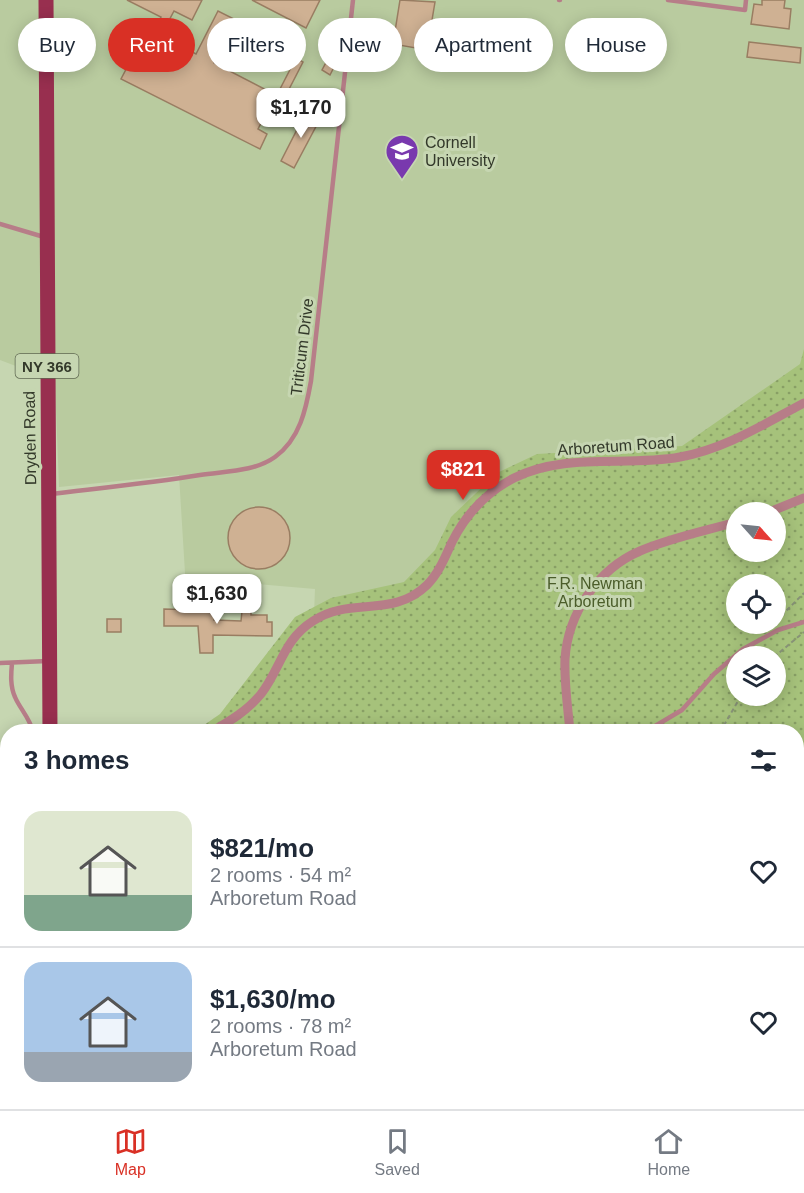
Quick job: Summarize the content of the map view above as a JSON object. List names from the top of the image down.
{
  "streets": {
    "main road": ["NY 366", "Dryden Road"],
    "street": ["Arboretum Road"],
    "lane": ["Triticum Drive"]
  },
  "crossings": [
    ["Triticum Drive", "Dryden Road"]
  ],
  "parks": ["F.R. Newman Arboretum"],
  "places": {
    "school or university": ["Cornell University"]
  },
  "north": "bottom right",
  "page": {
    "chip": [
      "Buy",
      "Rent",
      "Filters",
      "New",
      "Apartment",
      "House"
    ],
    "price": ["$1,170", "$821", "$1,630"],
    "heading": "3 homes",
    "list": [
      {
        "name": "$821/mo",
        "note": "2 rooms · 54 m² · Arboretum Road"
      },
      {
        "name": "$1,630/mo",
        "note": "2 rooms · 78 m² · Arboretum Road"
      }
    ],
    "tabs": ["Map", "Saved", "Home"]
  }
}
